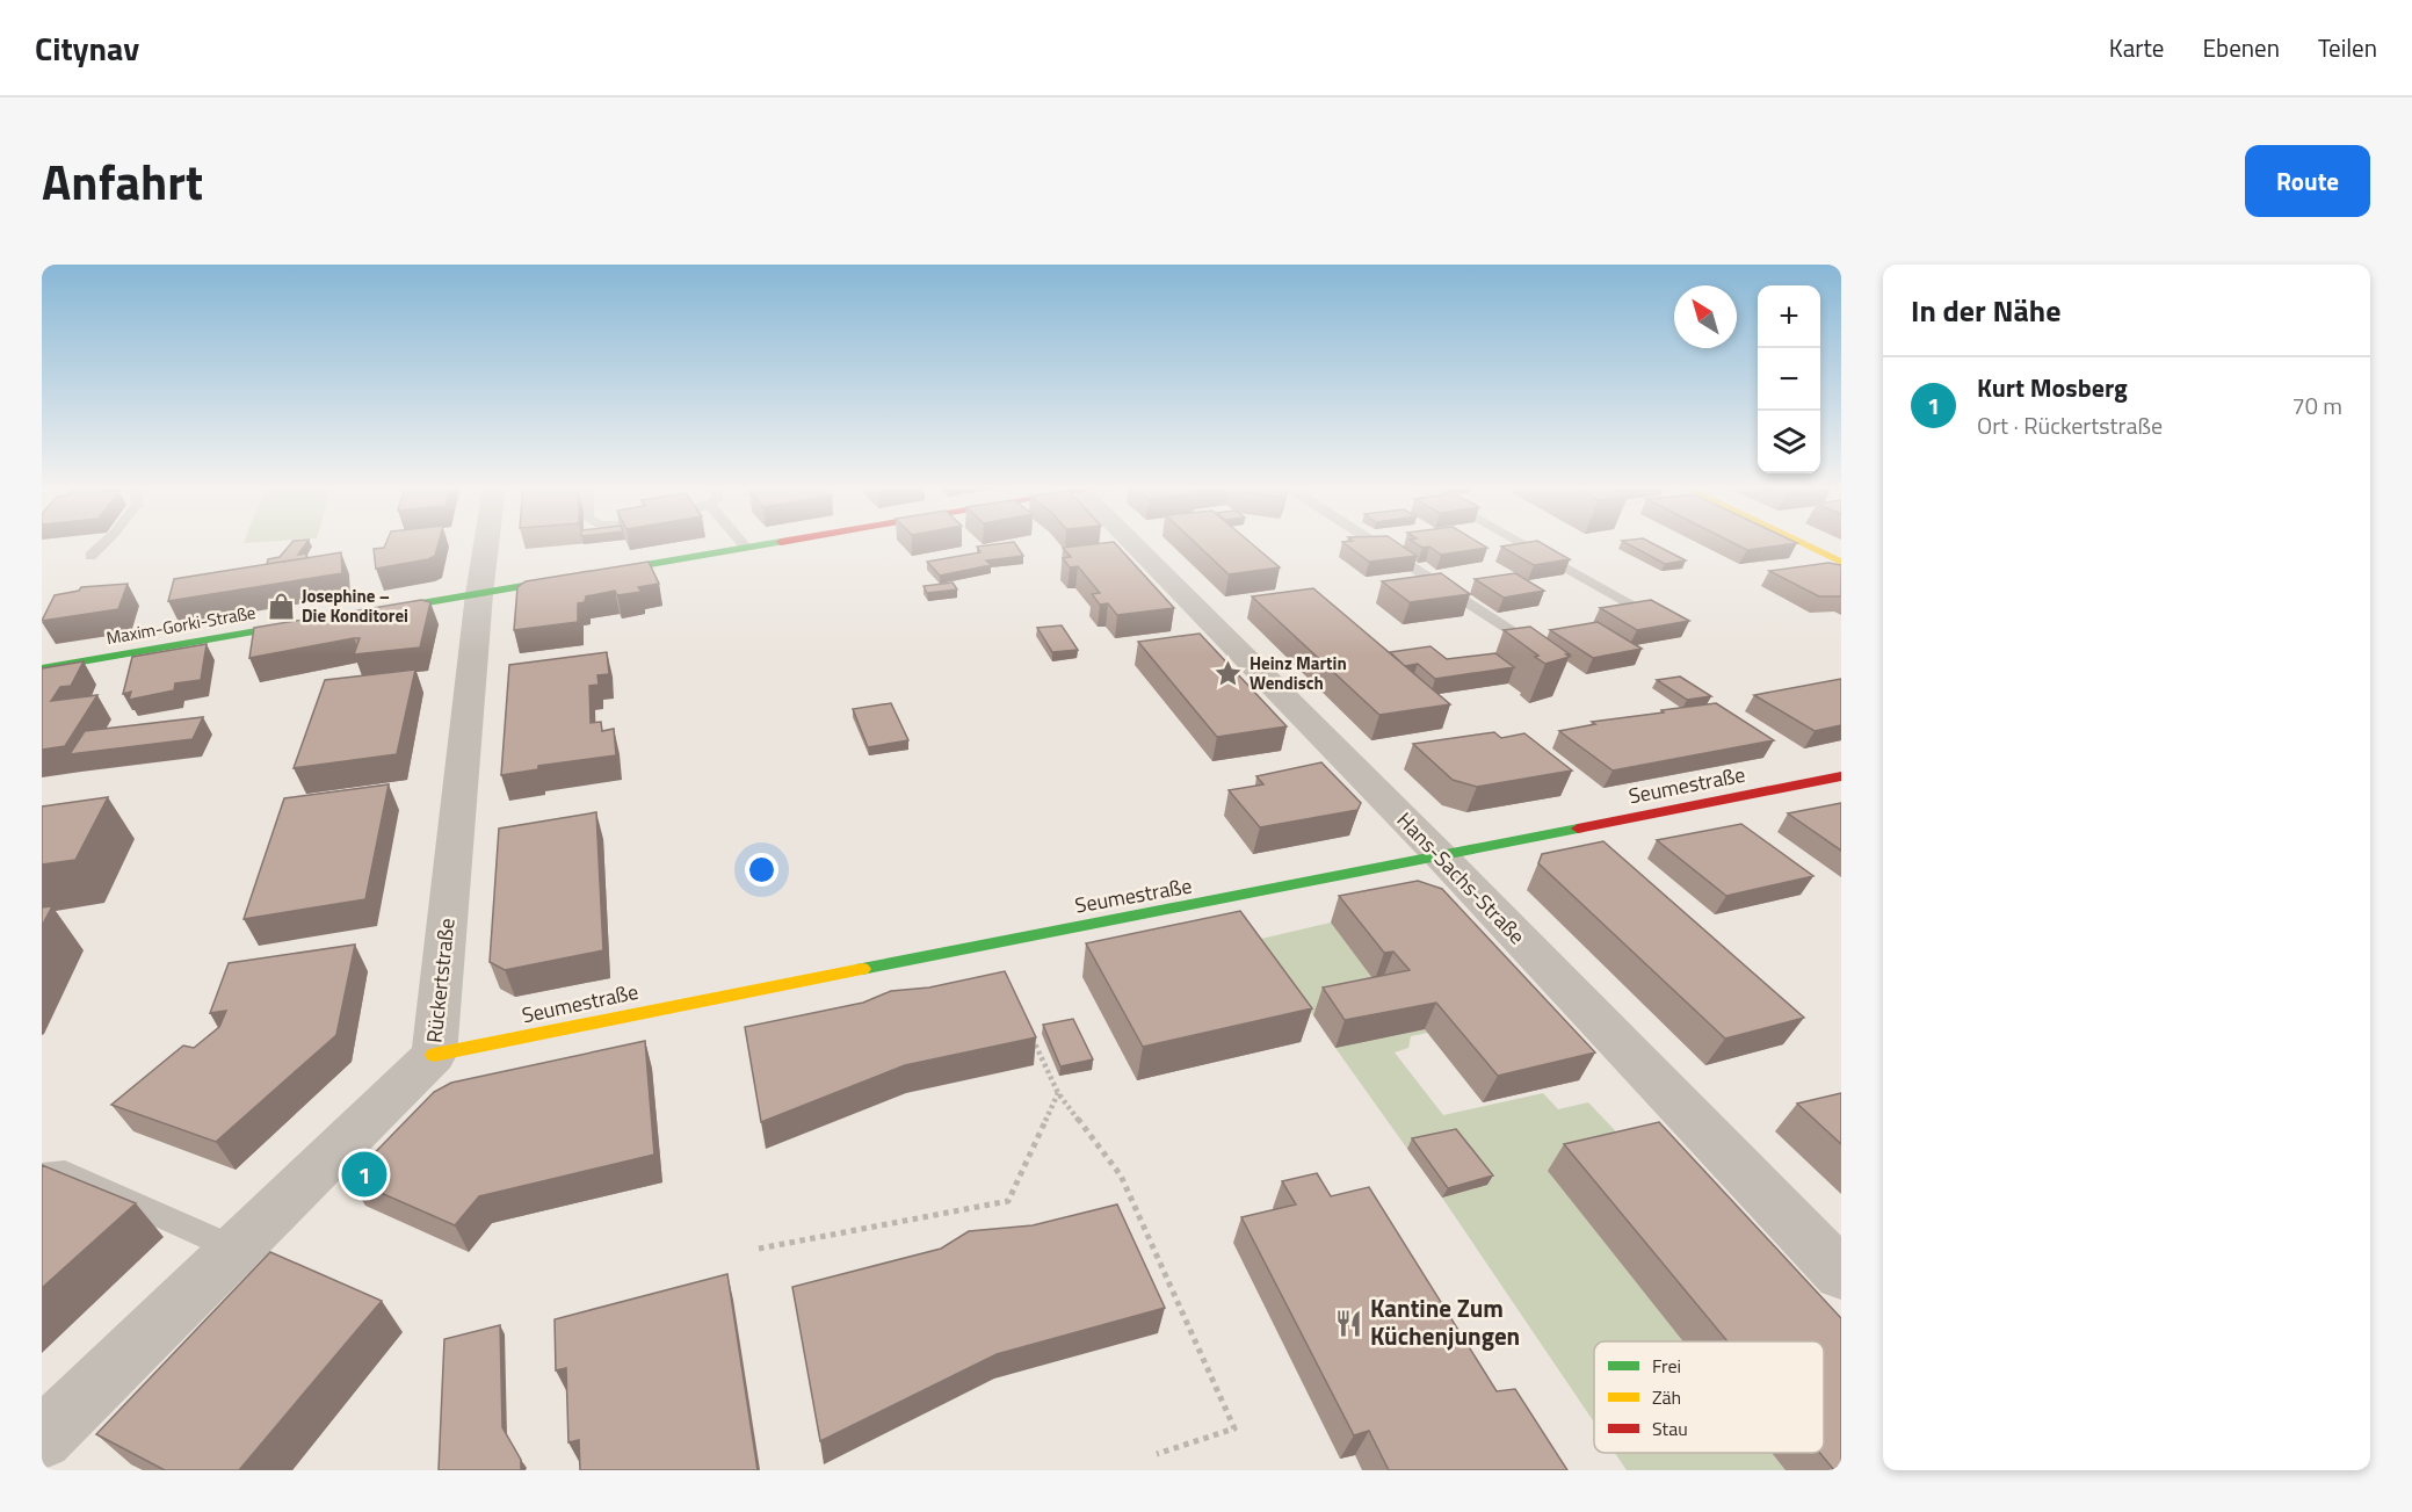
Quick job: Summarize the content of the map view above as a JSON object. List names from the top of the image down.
{
  "streets": {
    "street": [
      "Maxim-Gorki-Straße",
      "Seumestraße",
      "Hans-Sachs-Straße",
      "Rückertstraße"
    ]
  },
  "crossings": [
    ["Seumestraße", "Hans-Sachs-Straße"],
    ["Seumestraße", "Rückertstraße"]
  ],
  "places": {
    "shop": ["Josephine – Die Konditorei"],
    "place": ["Heinz Martin Wendisch"],
    "restaurant": ["Kantine Zum Küchenjungen"]
  },
  "legend": ["Frei", "Zäh", "Stau"],
  "north": "top left",
  "page": {
    "header": "Citynav",
    "nav": ["Karte", "Ebenen", "Teilen"],
    "title": "Anfahrt",
    "buttons": "Route",
    "heading": "In der Nähe",
    "map_buttons": ["+", "−"],
    "list": [
      {
        "mark": "1",
        "name": "Kurt Mosberg",
        "note": "Ort · Rückertstraße",
        "value": "70 m"
      }
    ],
    "pins": "1"
  }
}
